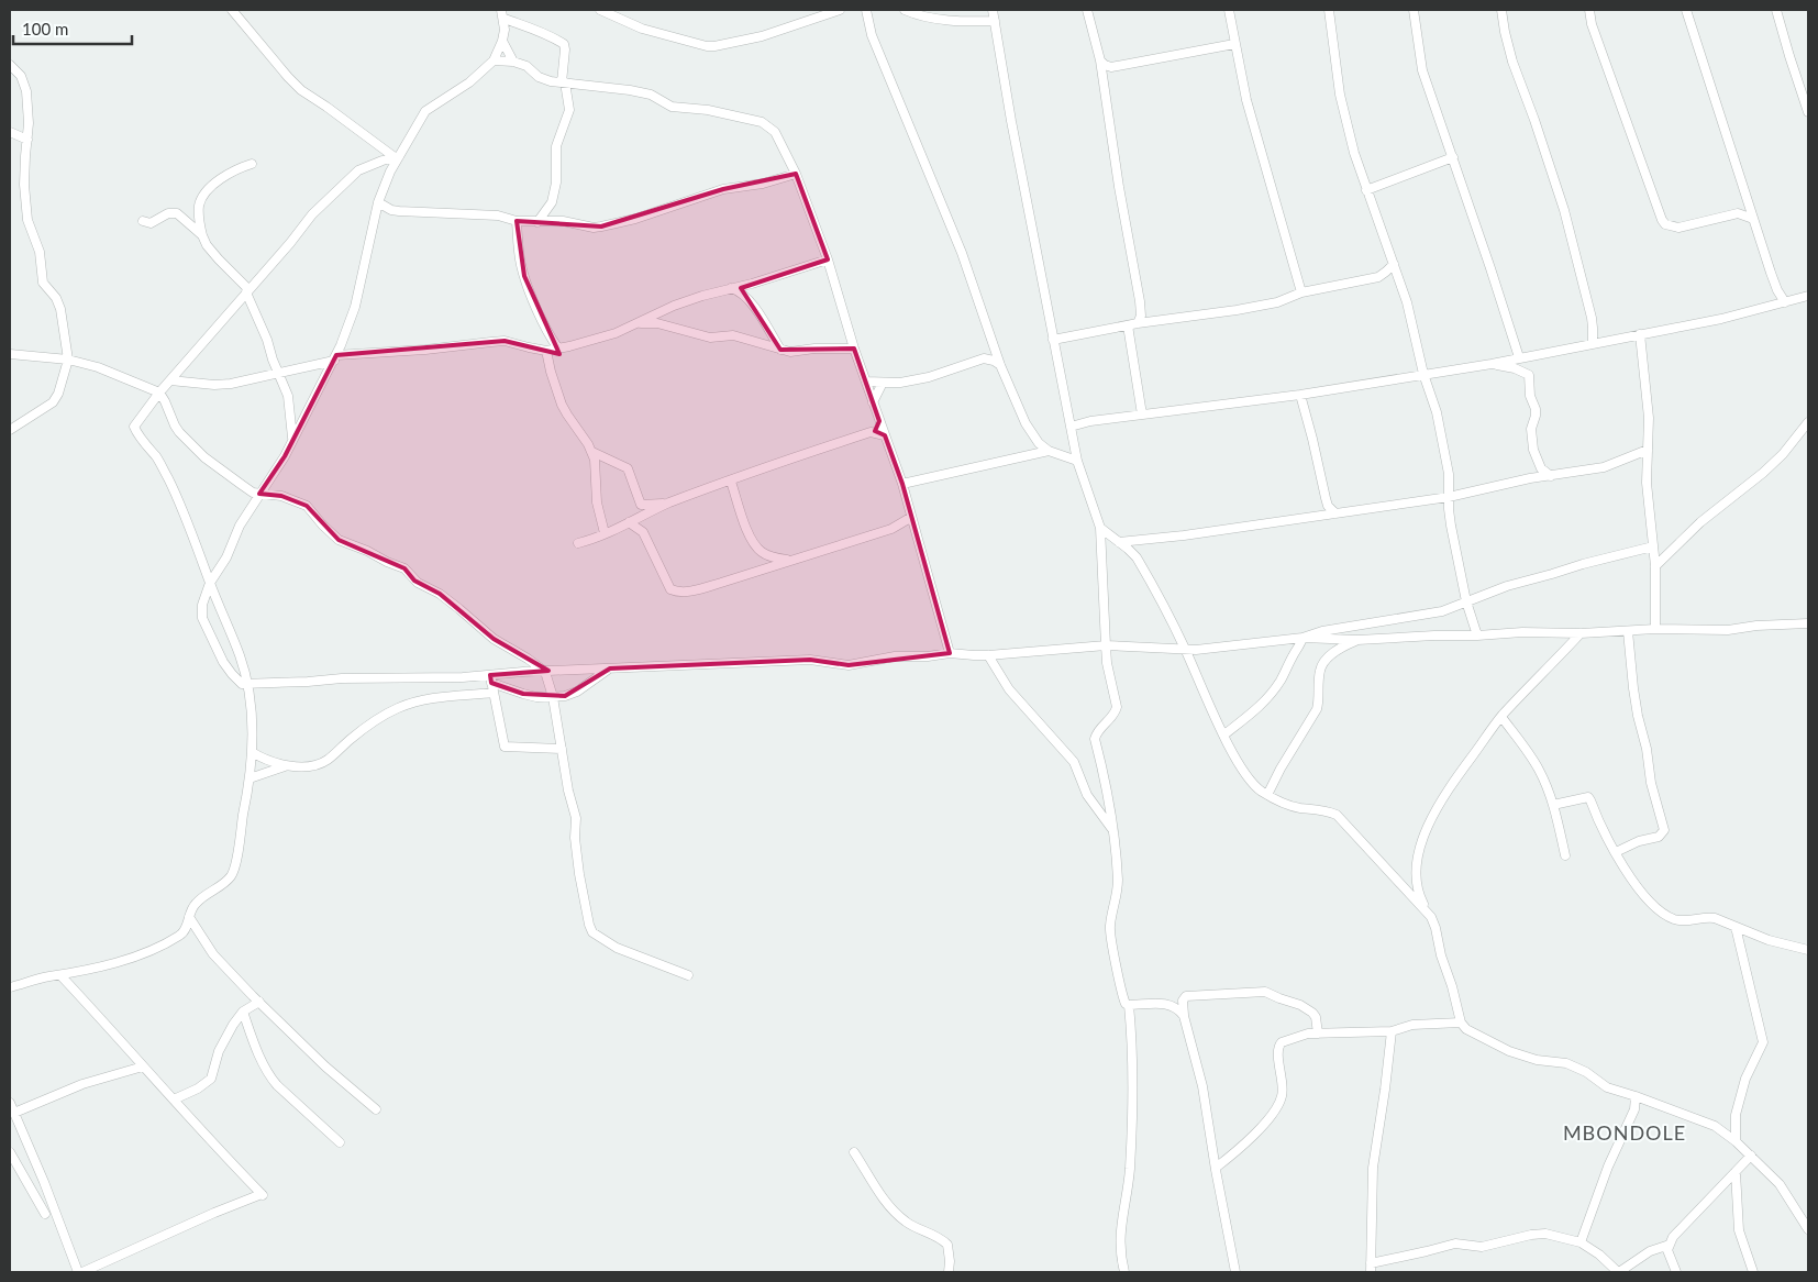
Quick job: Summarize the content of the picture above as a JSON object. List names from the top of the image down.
{
  "districts": ["MBONDOLE"],
  "scale_bar": "100 m"
}
